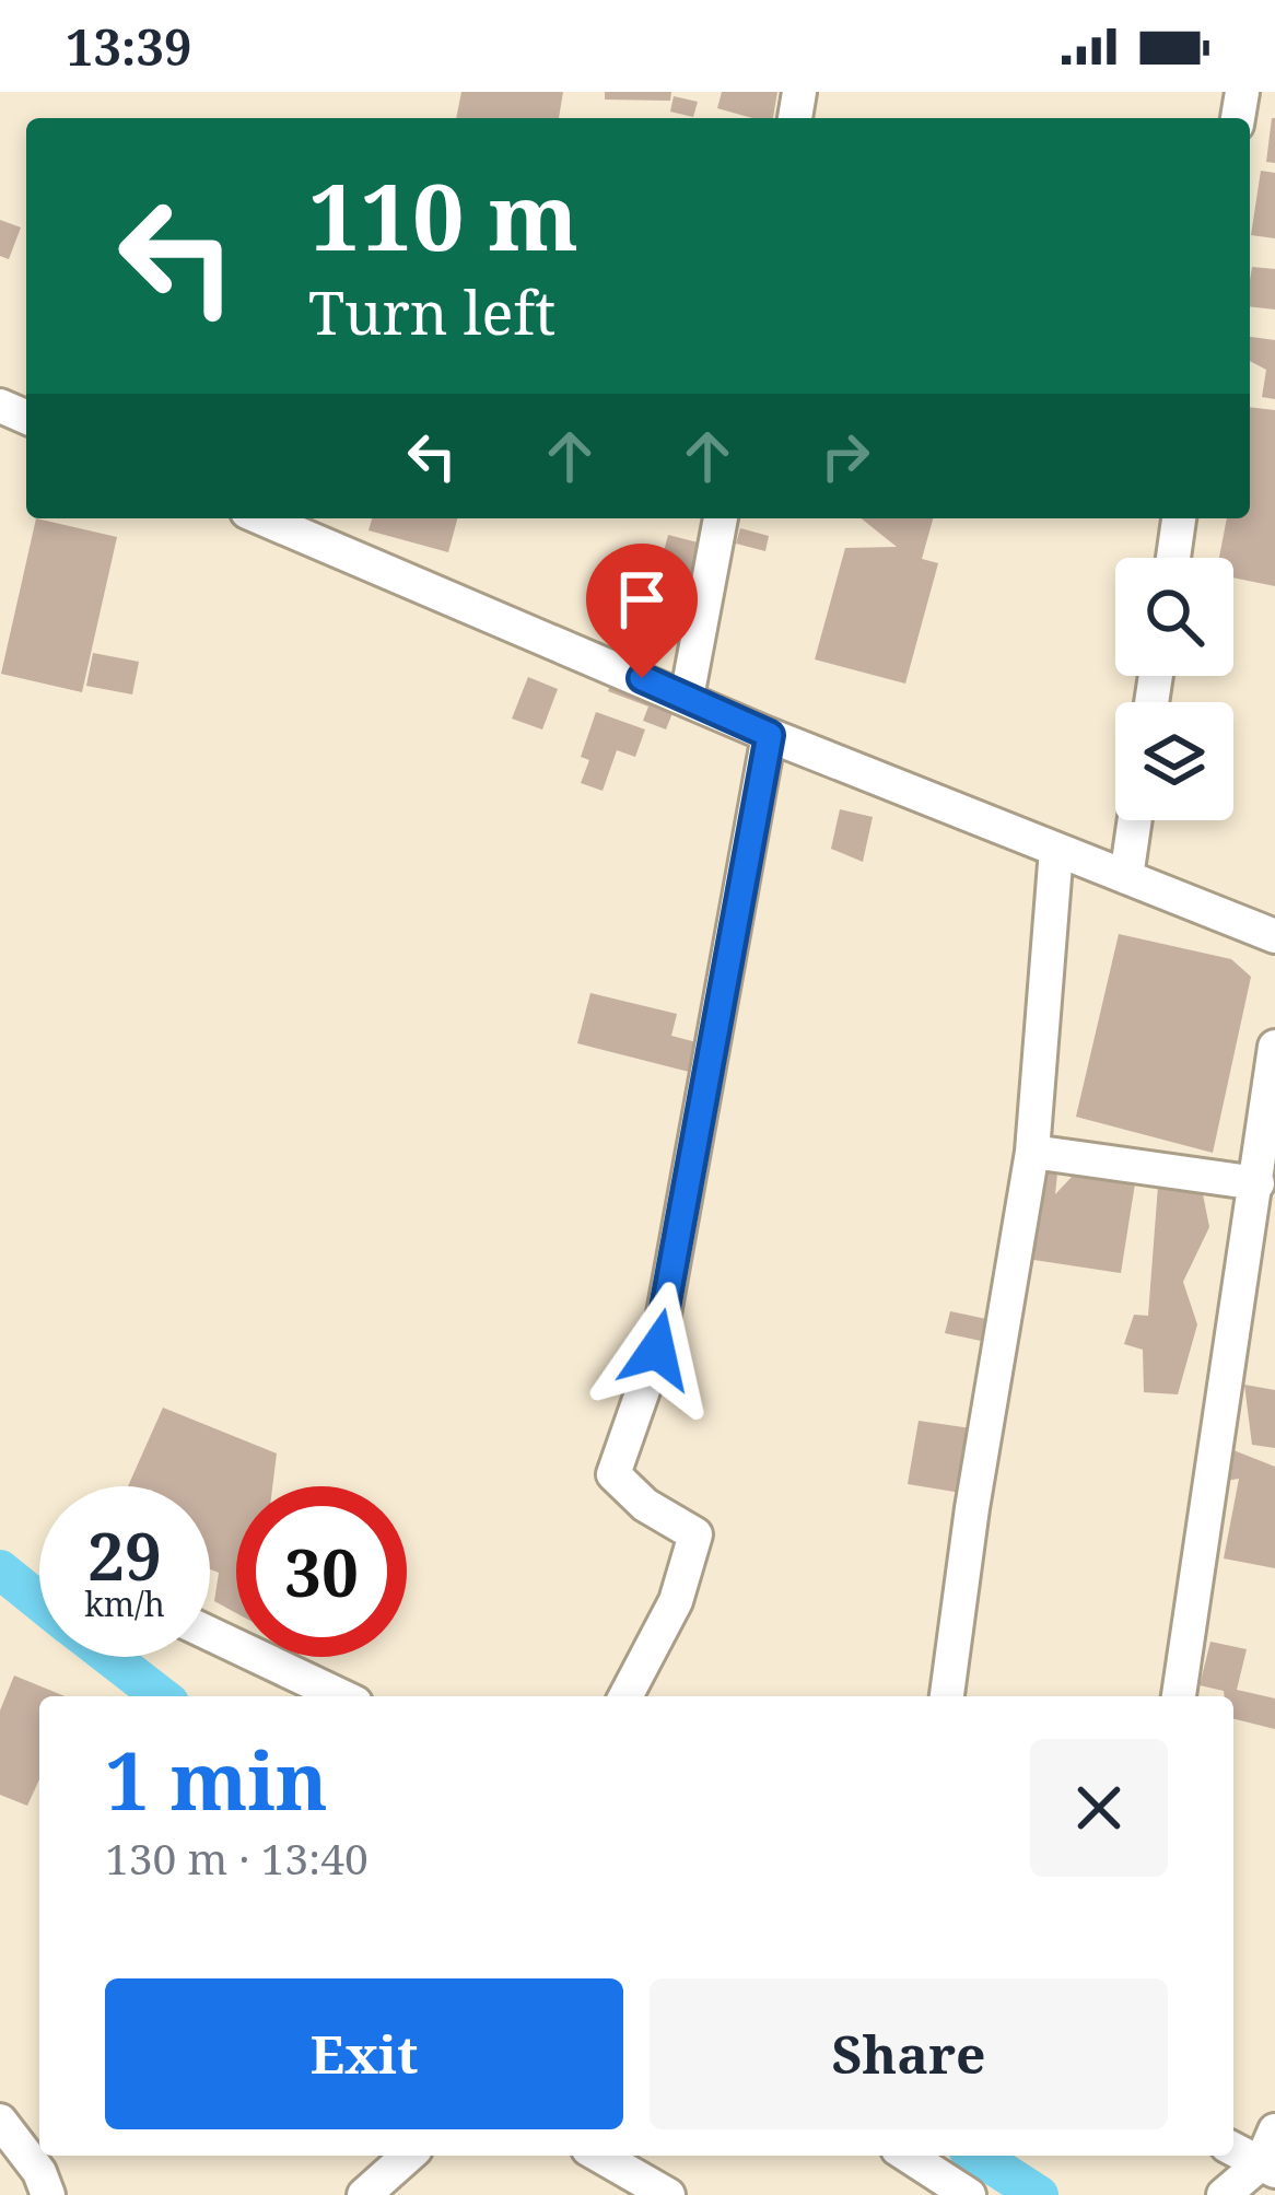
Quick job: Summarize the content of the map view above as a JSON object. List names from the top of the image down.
{
  "page": {
    "status": "13:39",
    "turn": ["110 m", "Turn left"],
    "speed": "29 km/h",
    "limit": "30",
    "heading": ["1 min", "130 m · 13:40"],
    "buttons": ["Exit", "Share"]
  }
}
